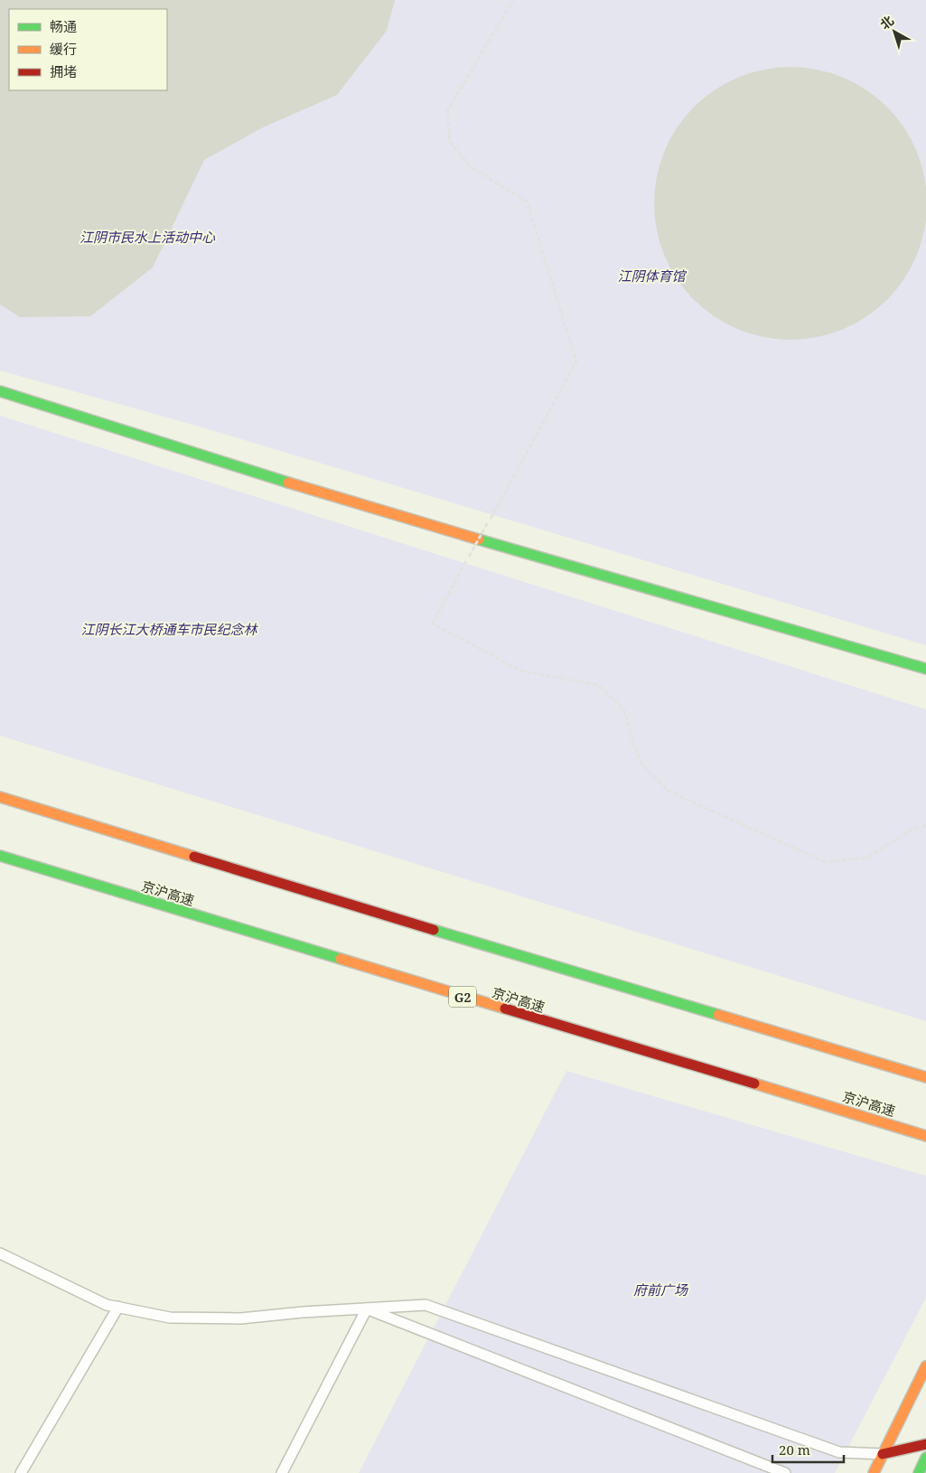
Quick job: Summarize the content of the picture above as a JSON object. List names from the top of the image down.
{
  "streets": {
    "main road": ["京沪高速", "G2"]
  },
  "parks": [
    "江阴市民水上活动中心",
    "江阴体育馆",
    "江阴长江大桥通车市民纪念林",
    "府前广场"
  ],
  "legend": ["畅通", "缓行", "拥堵"],
  "scale_bar": "20 m",
  "north": "top left"
}
